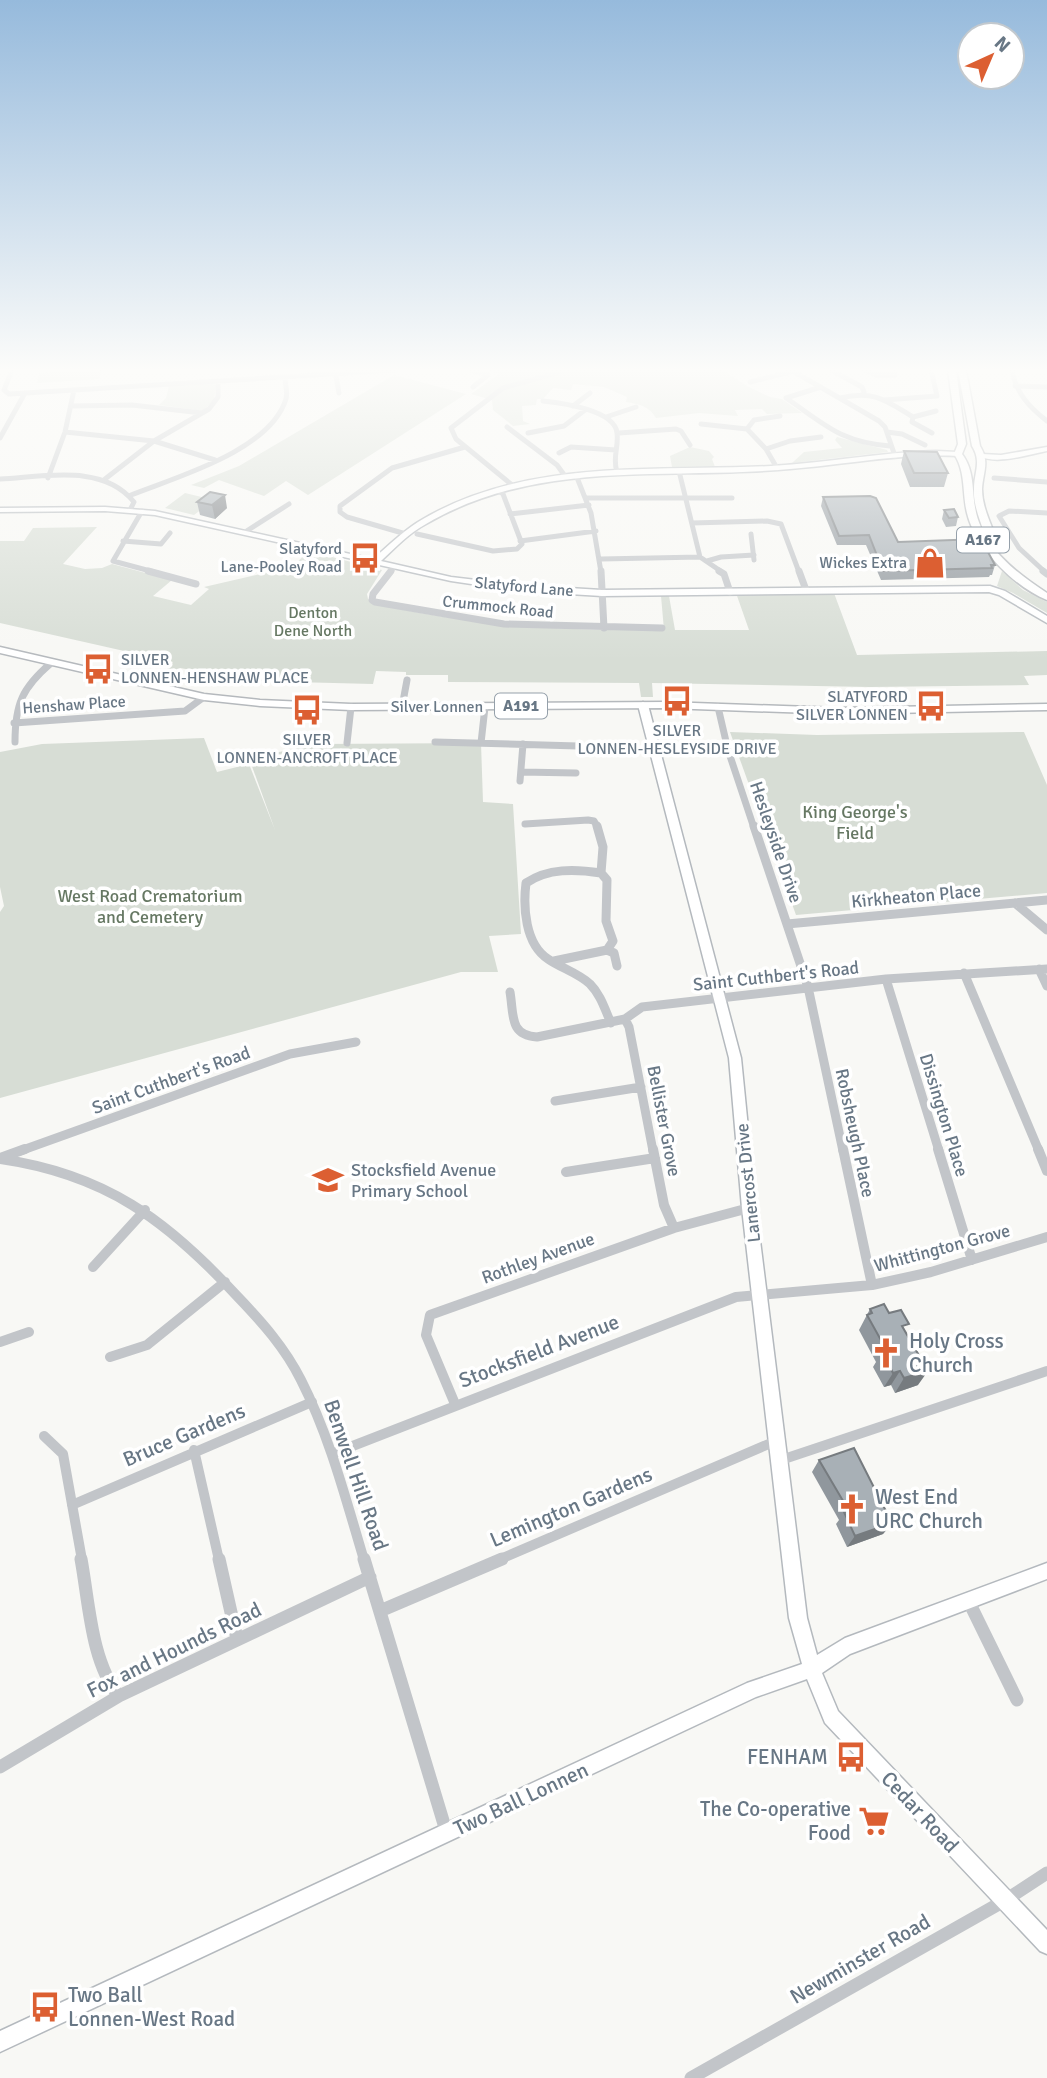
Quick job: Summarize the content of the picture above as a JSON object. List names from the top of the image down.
{
  "streets": {
    "main road": ["A167", "A191", "Silver Lonnen"],
    "street": [
      "Slatyford Lane",
      "Crummock Road",
      "Henshaw Place",
      "Hesleyside Drive",
      "Kirkheaton Place",
      "Saint Cuthbert's Road",
      "Dissington Place",
      "Bellister Grove",
      "Robsheugh Place",
      "Lanercost Drive",
      "Whittington Grove",
      "Rothley Avenue",
      "Stocksfield Avenue",
      "Bruce Gardens",
      "Benwell Hill Road",
      "Lemington Gardens",
      "Fox and Hounds Road",
      "Two Ball Lonnen",
      "Cedar Road",
      "Newminster Road"
    ]
  },
  "crossings": [
    ["Slatyford Lane", "Crummock Road"],
    ["Henshaw Place", "Silver Lonnen"],
    ["Silver Lonnen", "Hesleyside Drive"],
    ["Silver Lonnen", "Lanercost Drive"],
    ["Hesleyside Drive", "Kirkheaton Place"],
    ["Hesleyside Drive", "Saint Cuthbert's Road"],
    ["Hesleyside Drive", "Robsheugh Place"],
    ["Saint Cuthbert's Road", "Dissington Place"],
    ["Saint Cuthbert's Road", "Bellister Grove"],
    ["Saint Cuthbert's Road", "Robsheugh Place"],
    ["Saint Cuthbert's Road", "Lanercost Drive"],
    ["Saint Cuthbert's Road", "Benwell Hill Road"],
    ["Dissington Place", "Whittington Grove"],
    ["Bellister Grove", "Rothley Avenue"],
    ["Robsheugh Place", "Whittington Grove"],
    ["Lanercost Drive", "Whittington Grove"],
    ["Lanercost Drive", "Rothley Avenue"],
    ["Lanercost Drive", "Stocksfield Avenue"],
    ["Lanercost Drive", "Lemington Gardens"],
    ["Lanercost Drive", "Two Ball Lonnen"],
    ["Lanercost Drive", "Cedar Road"],
    ["Whittington Grove", "Stocksfield Avenue"],
    ["Rothley Avenue", "Stocksfield Avenue"],
    ["Stocksfield Avenue", "Benwell Hill Road"],
    ["Bruce Gardens", "Benwell Hill Road"],
    ["Benwell Hill Road", "Lemington Gardens"],
    ["Benwell Hill Road", "Fox and Hounds Road"],
    ["Benwell Hill Road", "Two Ball Lonnen"],
    ["Two Ball Lonnen", "Cedar Road"],
    ["Cedar Road", "Newminster Road"]
  ],
  "parks": ["Denton Dene North", "King George's Field", "West Road Crematorium and Cemetery"],
  "places": {
    "bus stop": [
      "Slatyford Lane-Pooley Road",
      "SILVER LONNEN-HENSHAW PLACE",
      "SILVER LONNEN-HESLEYSIDE DRIVE",
      "SLATYFORD SILVER LONNEN",
      "SILVER LONNEN-ANCROFT PLACE",
      "FENHAM",
      "Two Ball Lonnen-West Road"
    ],
    "shop": ["Wickes Extra"],
    "school or university": ["Stocksfield Avenue Primary School"],
    "church": ["Holy Cross Church", "West End URC Church"],
    "supermarket": ["The Co-operative Food"]
  },
  "north": "top right"
}
